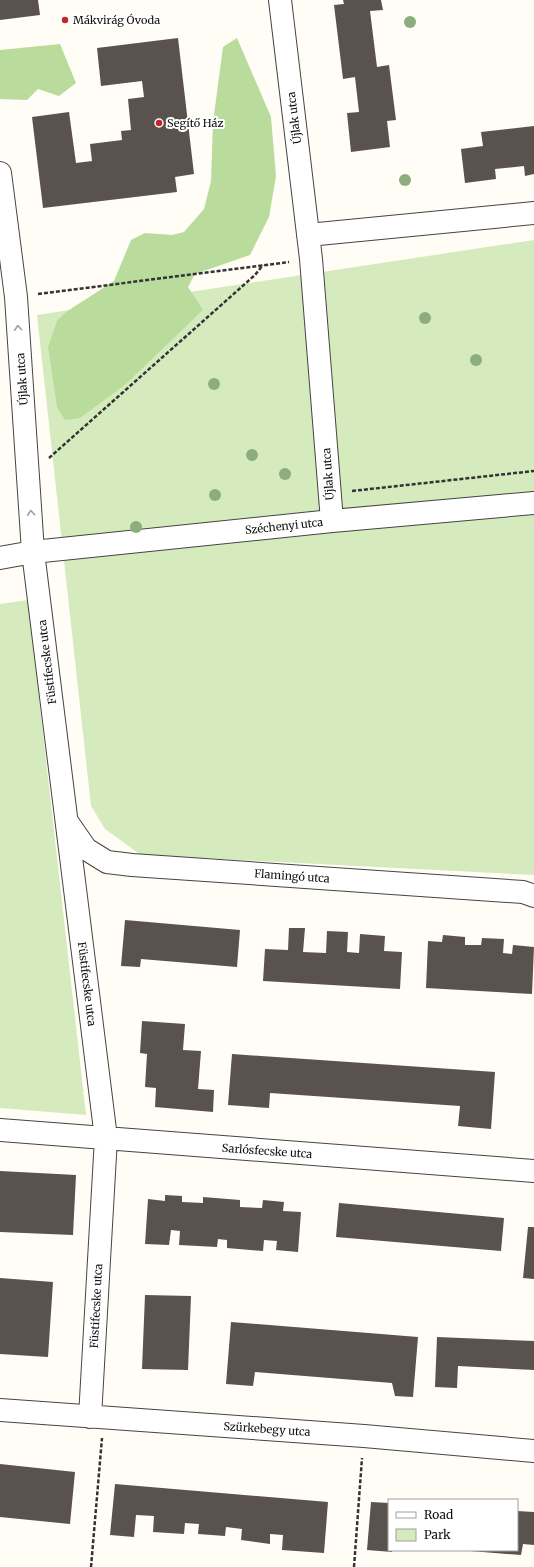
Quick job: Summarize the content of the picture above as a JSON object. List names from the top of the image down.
{
  "streets": {
    "street": [
      "Újlak utca",
      "Széchenyi utca",
      "Füstifecske utca",
      "Flamingó utca",
      "Sarlósfecske utca",
      "Szürkebegy utca"
    ]
  },
  "crossings": [
    ["Újlak utca", "Széchenyi utca"],
    ["Újlak utca", "Füstifecske utca"],
    ["Széchenyi utca", "Füstifecske utca"],
    ["Füstifecske utca", "Flamingó utca"],
    ["Füstifecske utca", "Sarlósfecske utca"],
    ["Füstifecske utca", "Szürkebegy utca"]
  ],
  "places": ["Mákvirág Óvoda", "Segítő Ház"],
  "legend": ["Road", "Park"]
}
